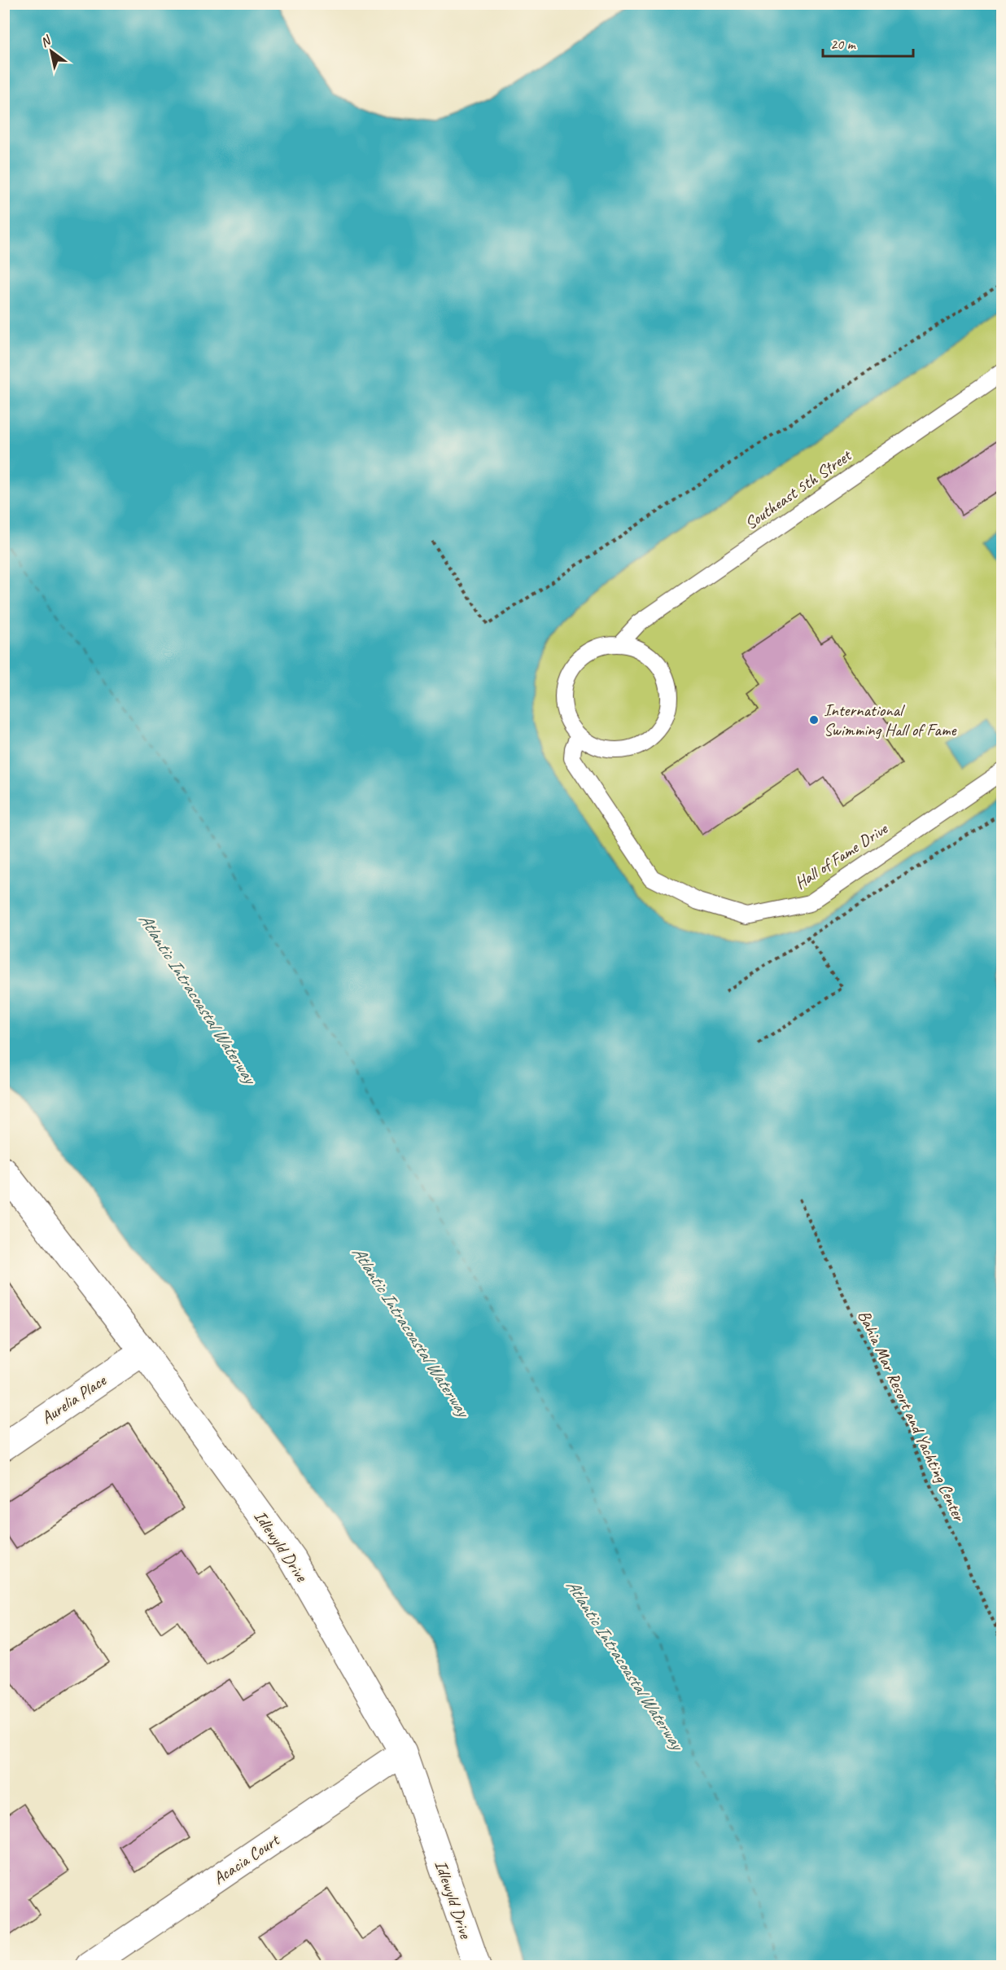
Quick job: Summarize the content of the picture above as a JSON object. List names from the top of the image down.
{
  "streets": {
    "street": ["Aurelia Place", "Idlewyld Drive", "Acacia Court"],
    "lane": ["Southeast 5th Street", "Hall of Fame Drive"],
    "path": ["Bahia Mar Resort and Yachting Center"]
  },
  "crossings": [
    ["Southeast 5th Street", "Hall of Fame Drive"],
    ["Aurelia Place", "Idlewyld Drive"],
    ["Idlewyld Drive", "Acacia Court"]
  ],
  "water": ["Atlantic Intracoastal Waterway"],
  "places": ["International Swimming Hall of Fame"],
  "scale_bar": "20 m",
  "north": "top left"
}
